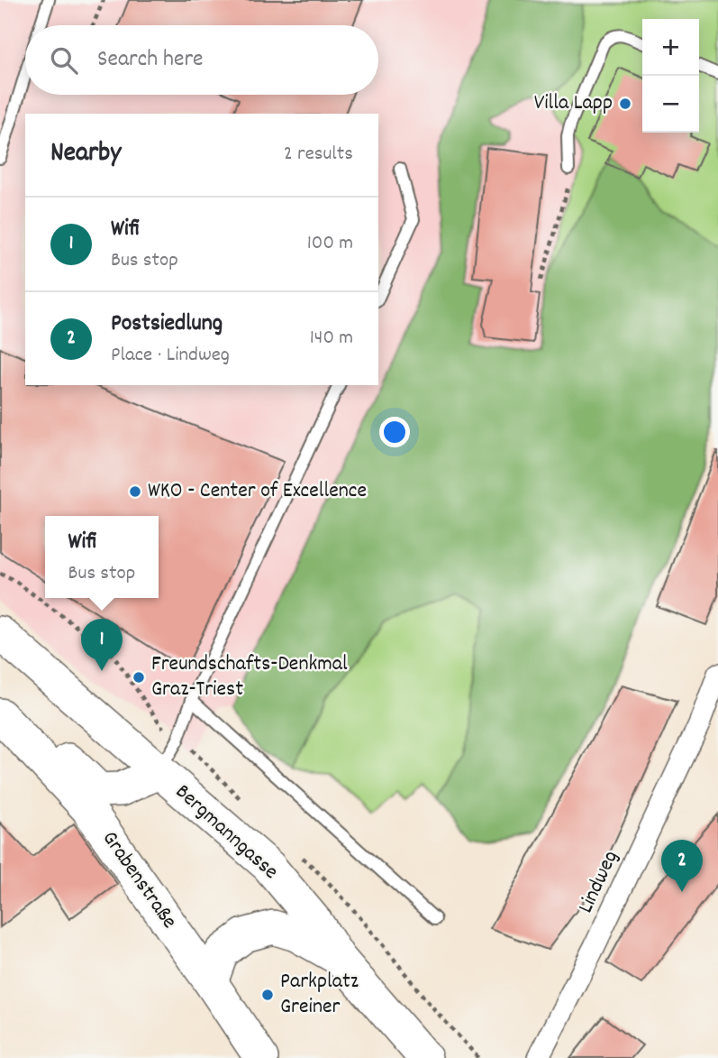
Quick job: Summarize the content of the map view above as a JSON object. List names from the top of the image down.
{
  "streets": {
    "main road": ["Bergmanngasse", "Grabenstraße"],
    "street": ["Lindweg"]
  },
  "places": [
    "Villa Lapp",
    "WKO - Center of Excellence",
    "Freundschafts-Denkmal Graz-Triest",
    "Parkplatz Greiner"
  ],
  "page": {
    "map_buttons": ["+", "−"],
    "search": "Search here",
    "heading": ["Nearby", "2 results"],
    "list": [
      {
        "mark": "1",
        "name": "Wifi",
        "note": "Bus stop",
        "value": "100 m"
      },
      {
        "mark": "2",
        "name": "Postsiedlung",
        "note": "Place · Lindweg",
        "value": "140 m"
      }
    ],
    "popup": ["Wifi", "Bus stop"],
    "pins": ["1", "2"]
  }
}
